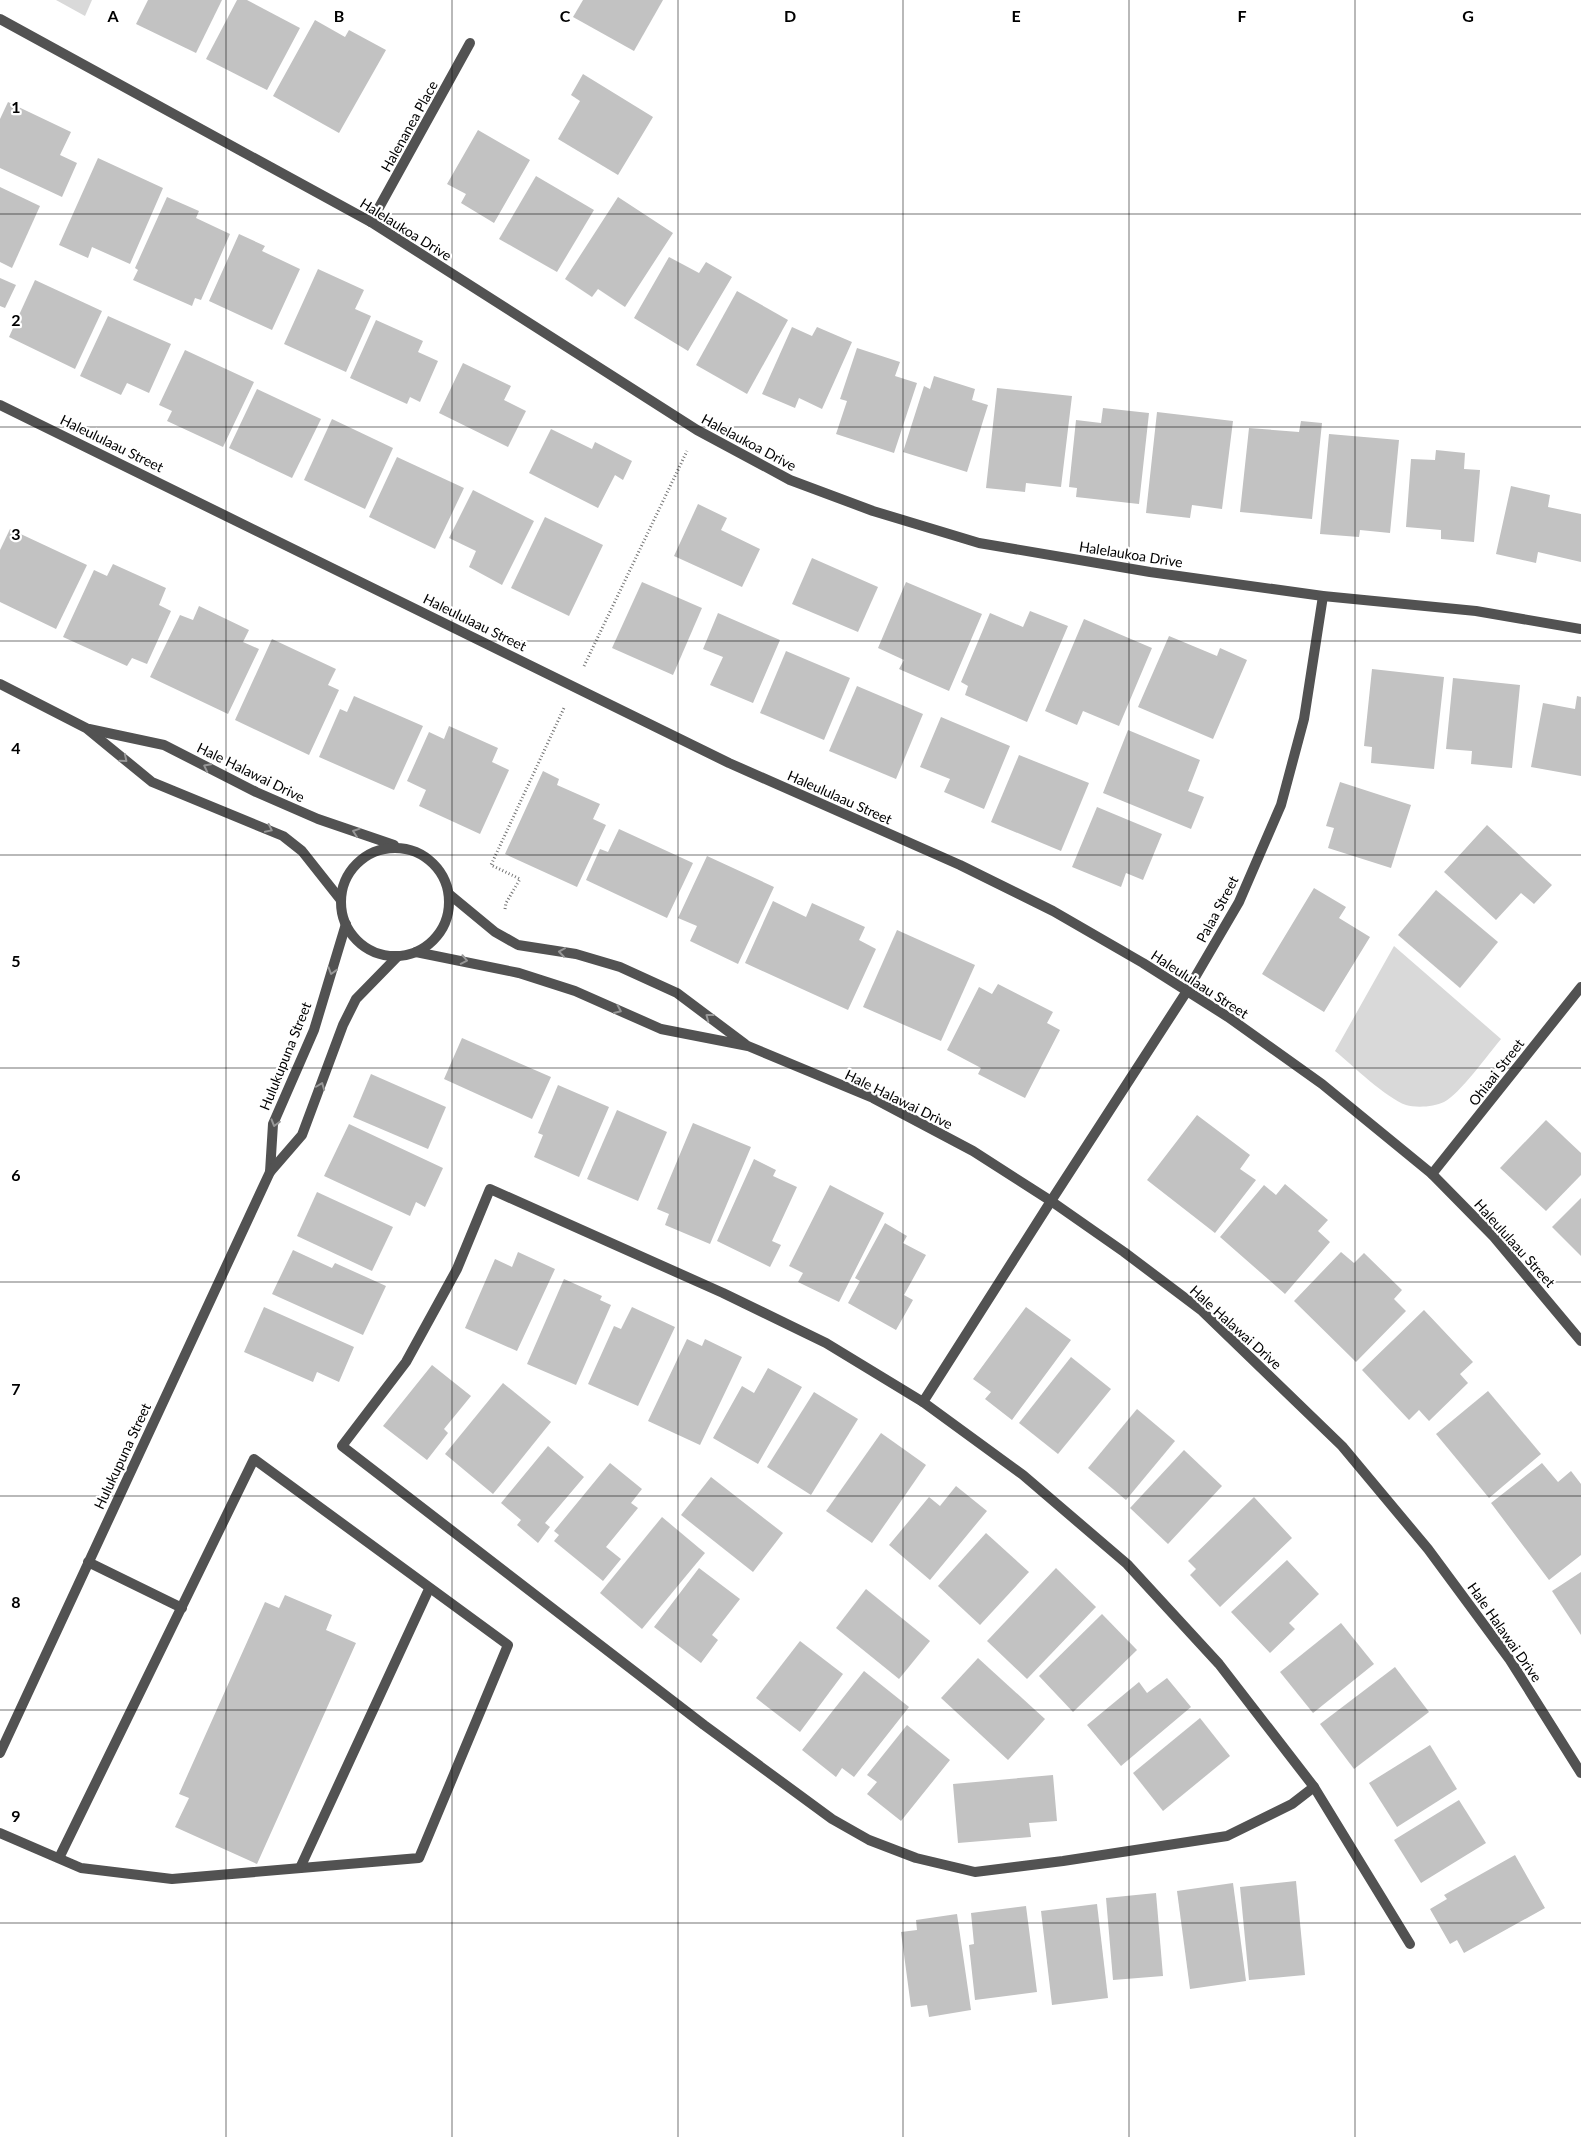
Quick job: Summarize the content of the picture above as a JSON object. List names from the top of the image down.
{
  "streets": {
    "street": [
      "Halenanea Place",
      "Halelaukoa Drive",
      "Haleululaau Street",
      "Hale Halawai Drive",
      "Palaa Street",
      "Hulukupuna Street",
      "Ohiaai Street"
    ]
  },
  "crossings": [
    ["Halenanea Place", "Halelaukoa Drive"],
    ["Halelaukoa Drive", "Palaa Street"],
    ["Haleululaau Street", "Palaa Street"],
    ["Haleululaau Street", "Ohiaai Street"],
    ["Hale Halawai Drive", "Palaa Street"],
    ["Hale Halawai Drive", "Hulukupuna Street"]
  ],
  "grid": {
    "columns": [
      "A",
      "B",
      "C",
      "D",
      "E",
      "F",
      "G"
    ],
    "rows": [
      "1",
      "2",
      "3",
      "4",
      "5",
      "6",
      "7",
      "8",
      "9"
    ]
  }
}
